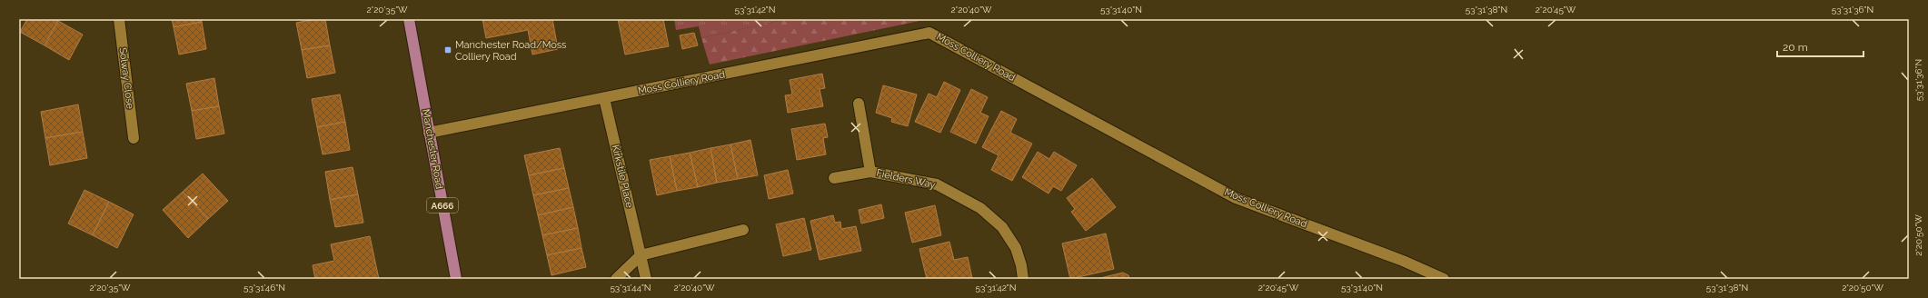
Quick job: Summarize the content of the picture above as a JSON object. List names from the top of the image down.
{
  "streets": {
    "main road": ["Manchester Road", "A666"],
    "street": [
      "Moss Colliery Road",
      "Solway Close",
      "Kirkstile Place",
      "Fielders Way"
    ]
  },
  "crossings": [
    ["Moss Colliery Road", "Manchester Road"],
    ["Moss Colliery Road", "Kirkstile Place"]
  ],
  "places": {
    "transit": ["Manchester Road/Moss Colliery Road"]
  },
  "scale_bar": "20 m",
  "coordinates": [
    "2°20'35\"W",
    "53°31'42\"N",
    "2°20'40\"W",
    "53°31'40\"N",
    "53°31'38\"N",
    "2°20'45\"W",
    "53°31'36\"N",
    "2°20'50\"W",
    "53°31'46\"N",
    "53°31'44\"N"
  ]
}
